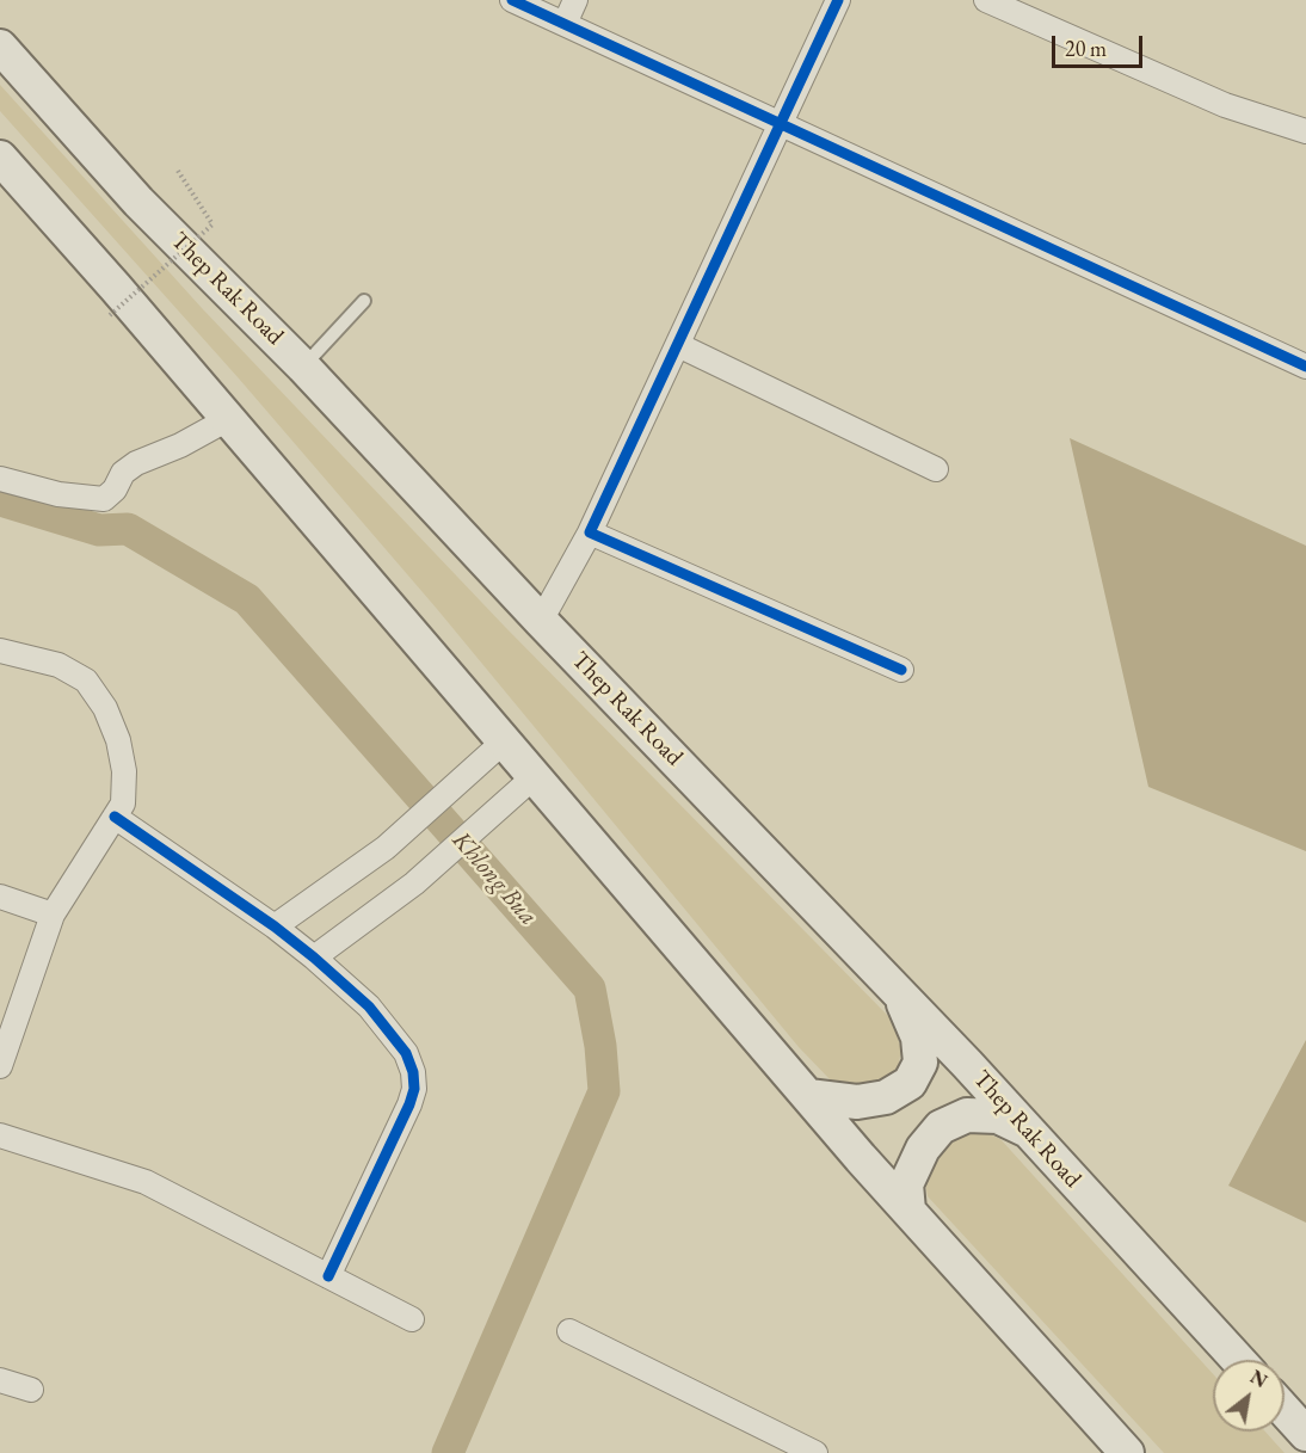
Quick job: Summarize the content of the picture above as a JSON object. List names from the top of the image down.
{
  "streets": {
    "main road": ["Thep Rak Road"]
  },
  "water": ["Khlong Bua"],
  "scale_bar": "20 m",
  "north": "top right"
}
